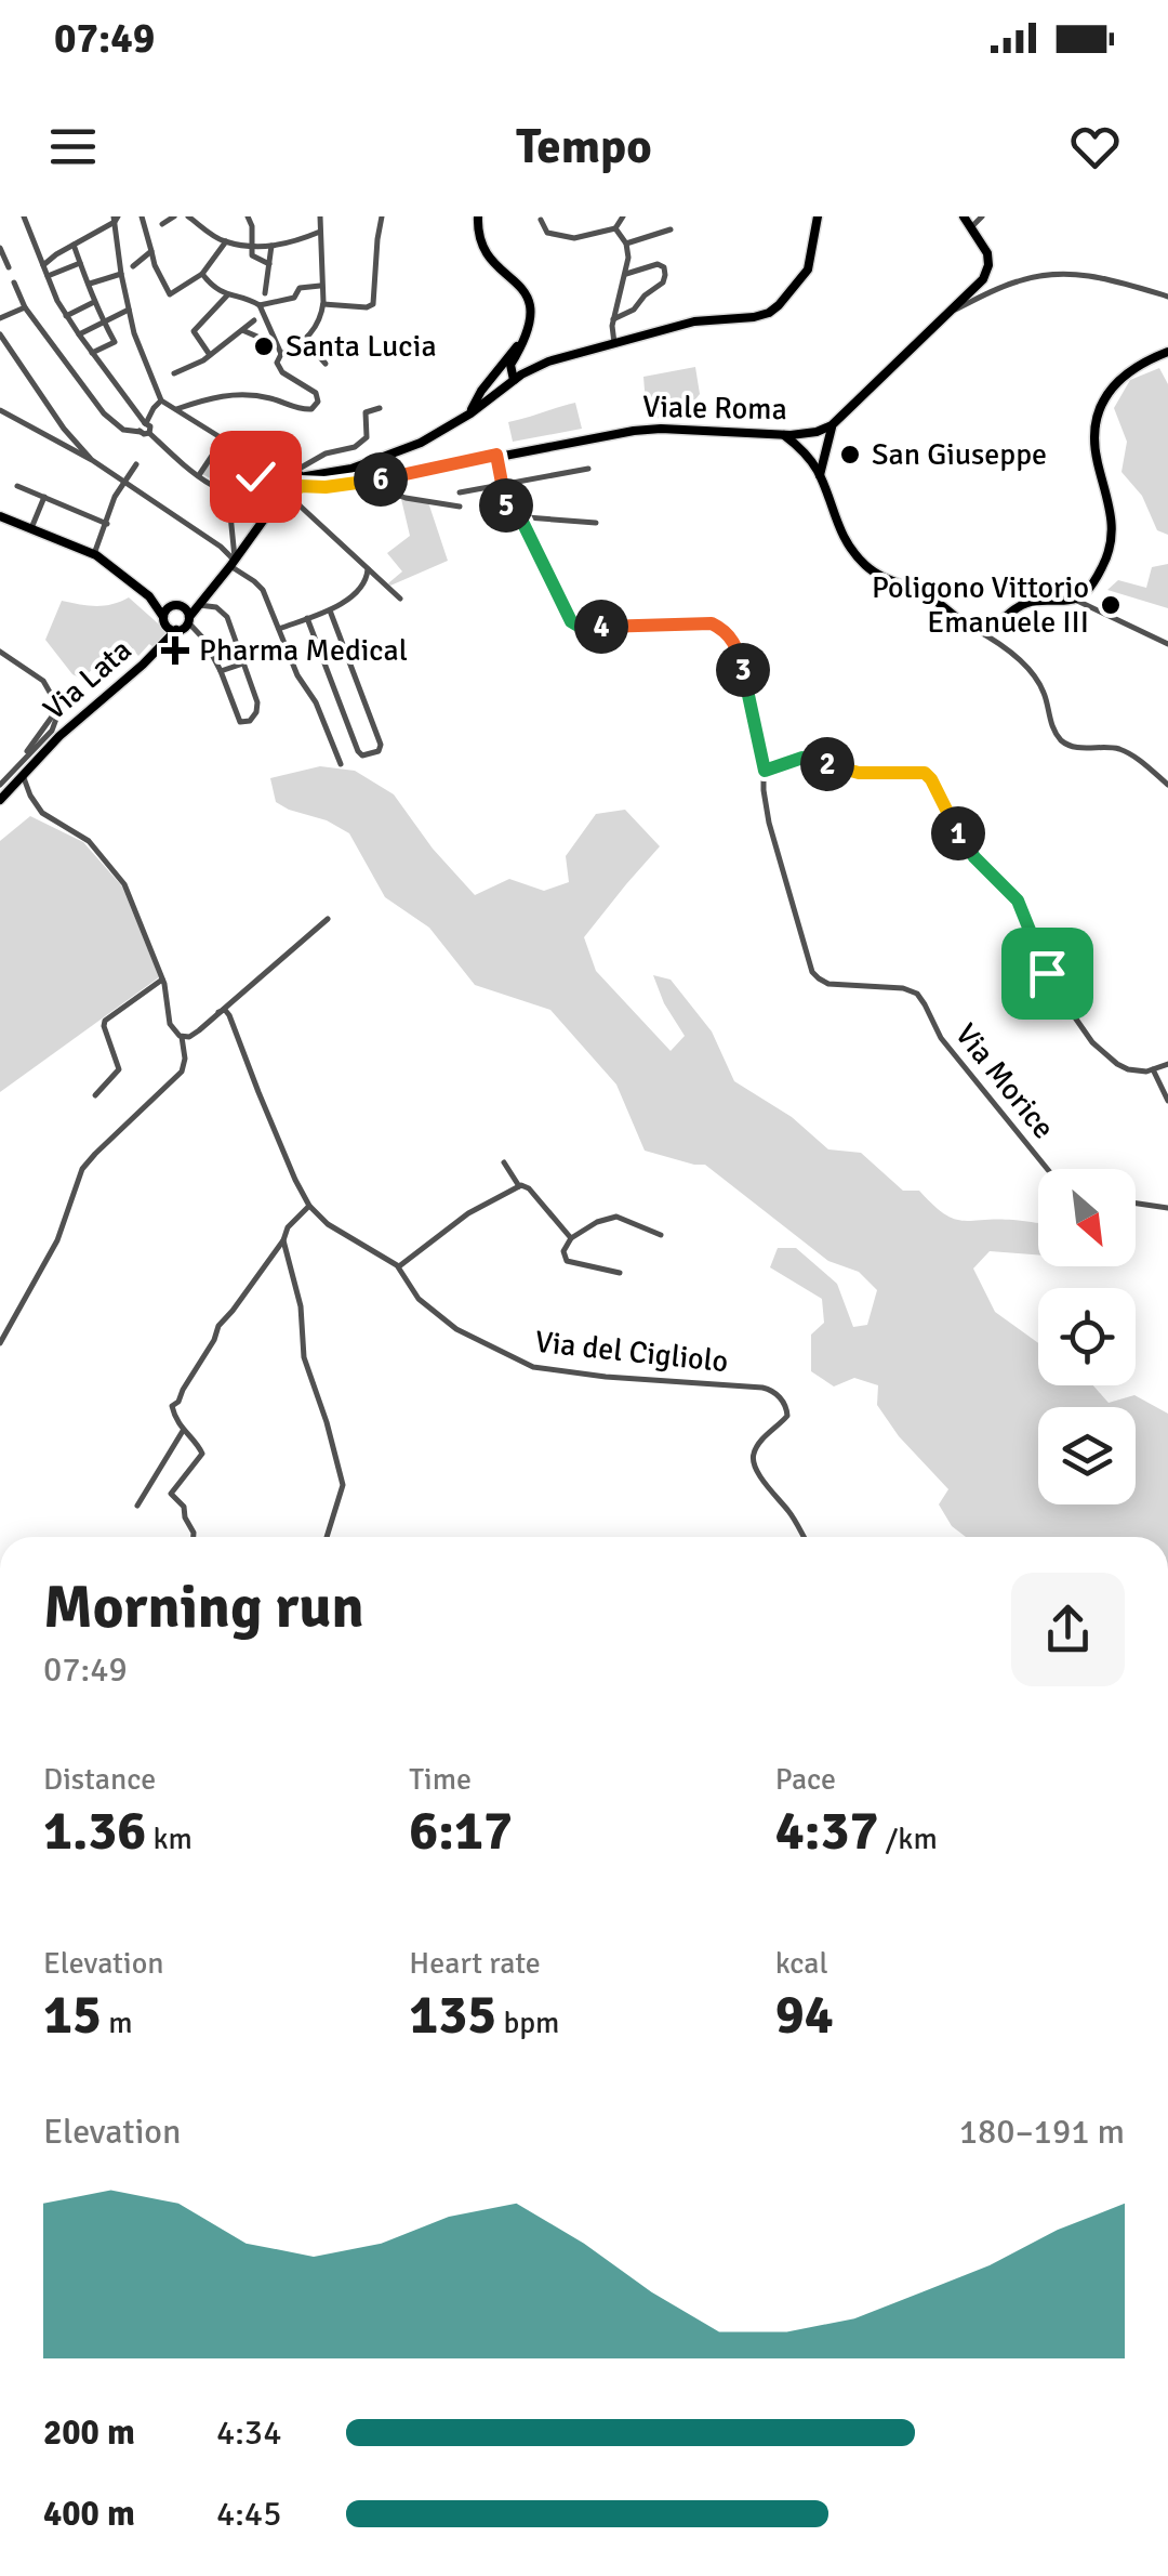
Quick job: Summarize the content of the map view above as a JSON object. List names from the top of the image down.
{
  "streets": {
    "main road": ["Viale Roma", "Via Lata"],
    "street": ["Via Morice", "Via del Cigliolo"]
  },
  "places": {
    "other": ["Santa Lucia", "San Giuseppe", "Poligono Vittorio Emanuele III"],
    "health": ["Pharma Medical"]
  },
  "north": "bottom right",
  "page": {
    "status": "07:49",
    "header": "Tempo",
    "pins": [
      "6",
      "5",
      "4",
      "3",
      "2",
      "1"
    ],
    "heading": ["Morning run", "07:49"],
    "stats": [
      ["Distance", "1.36 km"],
      ["Time", "6:17"],
      ["Pace", "4:37 /km"],
      ["Elevation", "15 m"],
      ["Heart rate", "135 bpm"],
      ["kcal", "94"]
    ],
    "chart": ["Elevation", "180–191 m"],
    "list": [
      {
        "name": "200 m",
        "note": "4:34"
      },
      {
        "name": "400 m",
        "note": "4:45"
      }
    ]
  }
}
